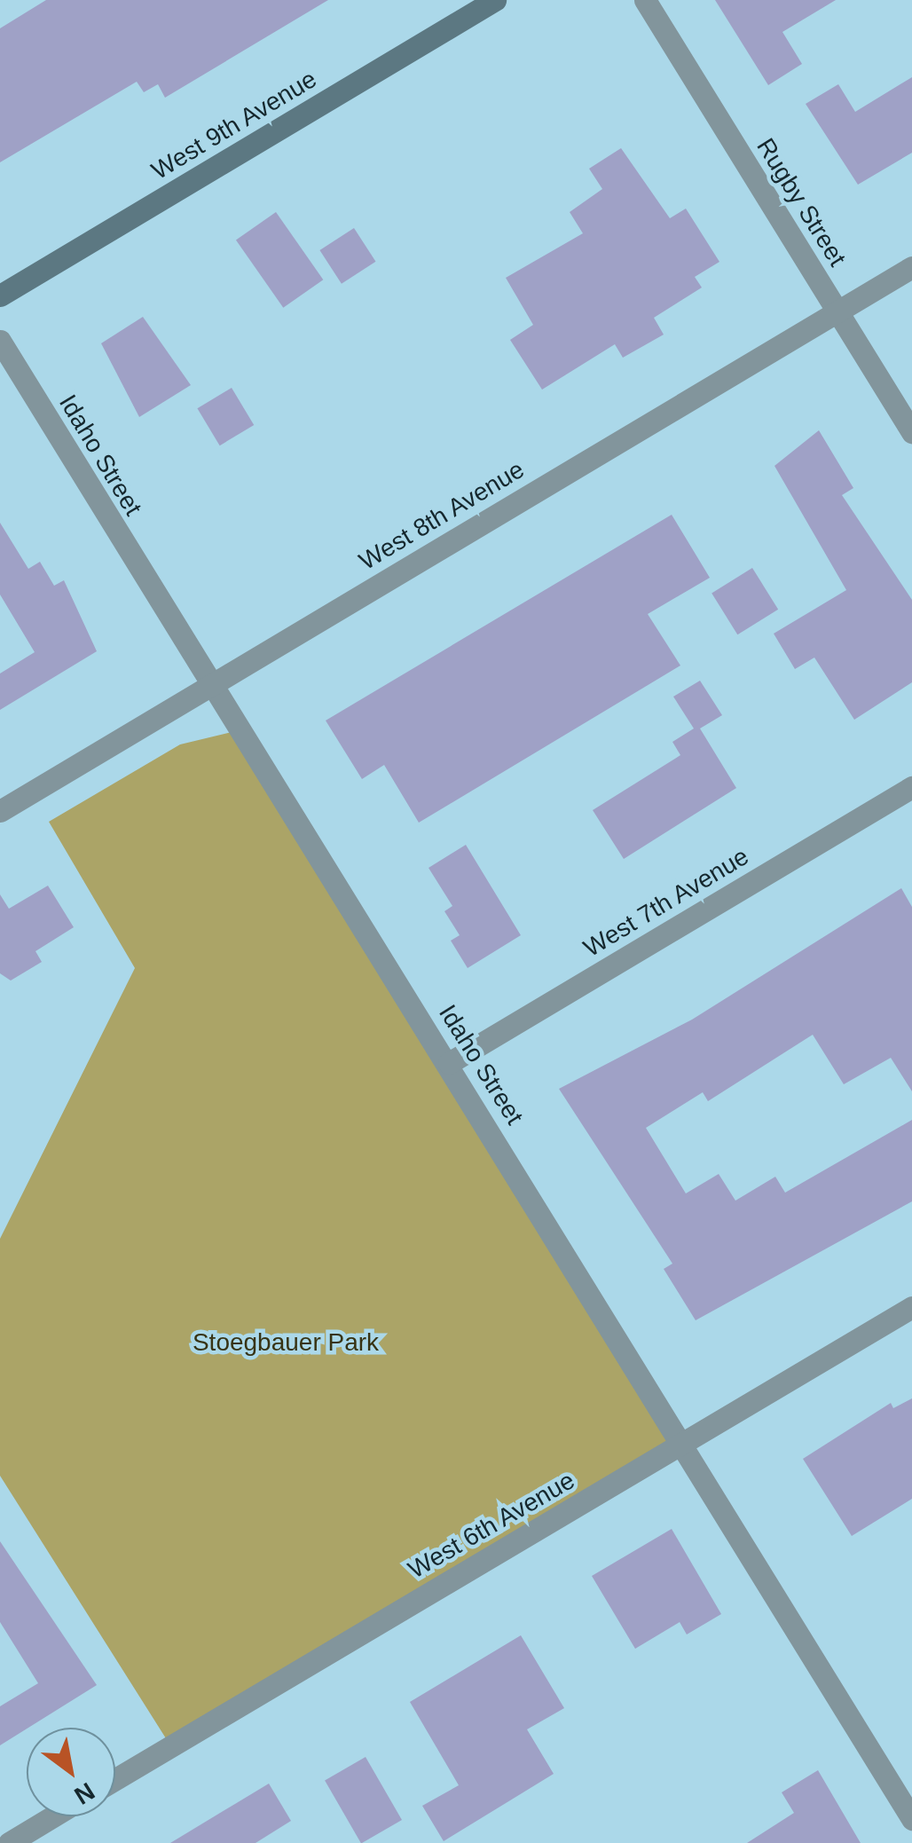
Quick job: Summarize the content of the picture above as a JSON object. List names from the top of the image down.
{
  "streets": {
    "main road": ["West 9th Avenue"],
    "street": [
      "Rugby Street",
      "Idaho Street",
      "West 8th Avenue",
      "West 7th Avenue",
      "West 6th Avenue"
    ]
  },
  "crossings": [
    ["Rugby Street", "West 8th Avenue"],
    ["Idaho Street", "West 8th Avenue"],
    ["Idaho Street", "West 7th Avenue"],
    ["Idaho Street", "West 6th Avenue"]
  ],
  "parks": ["Stoegbauer Park"],
  "north": "bottom right"
}
